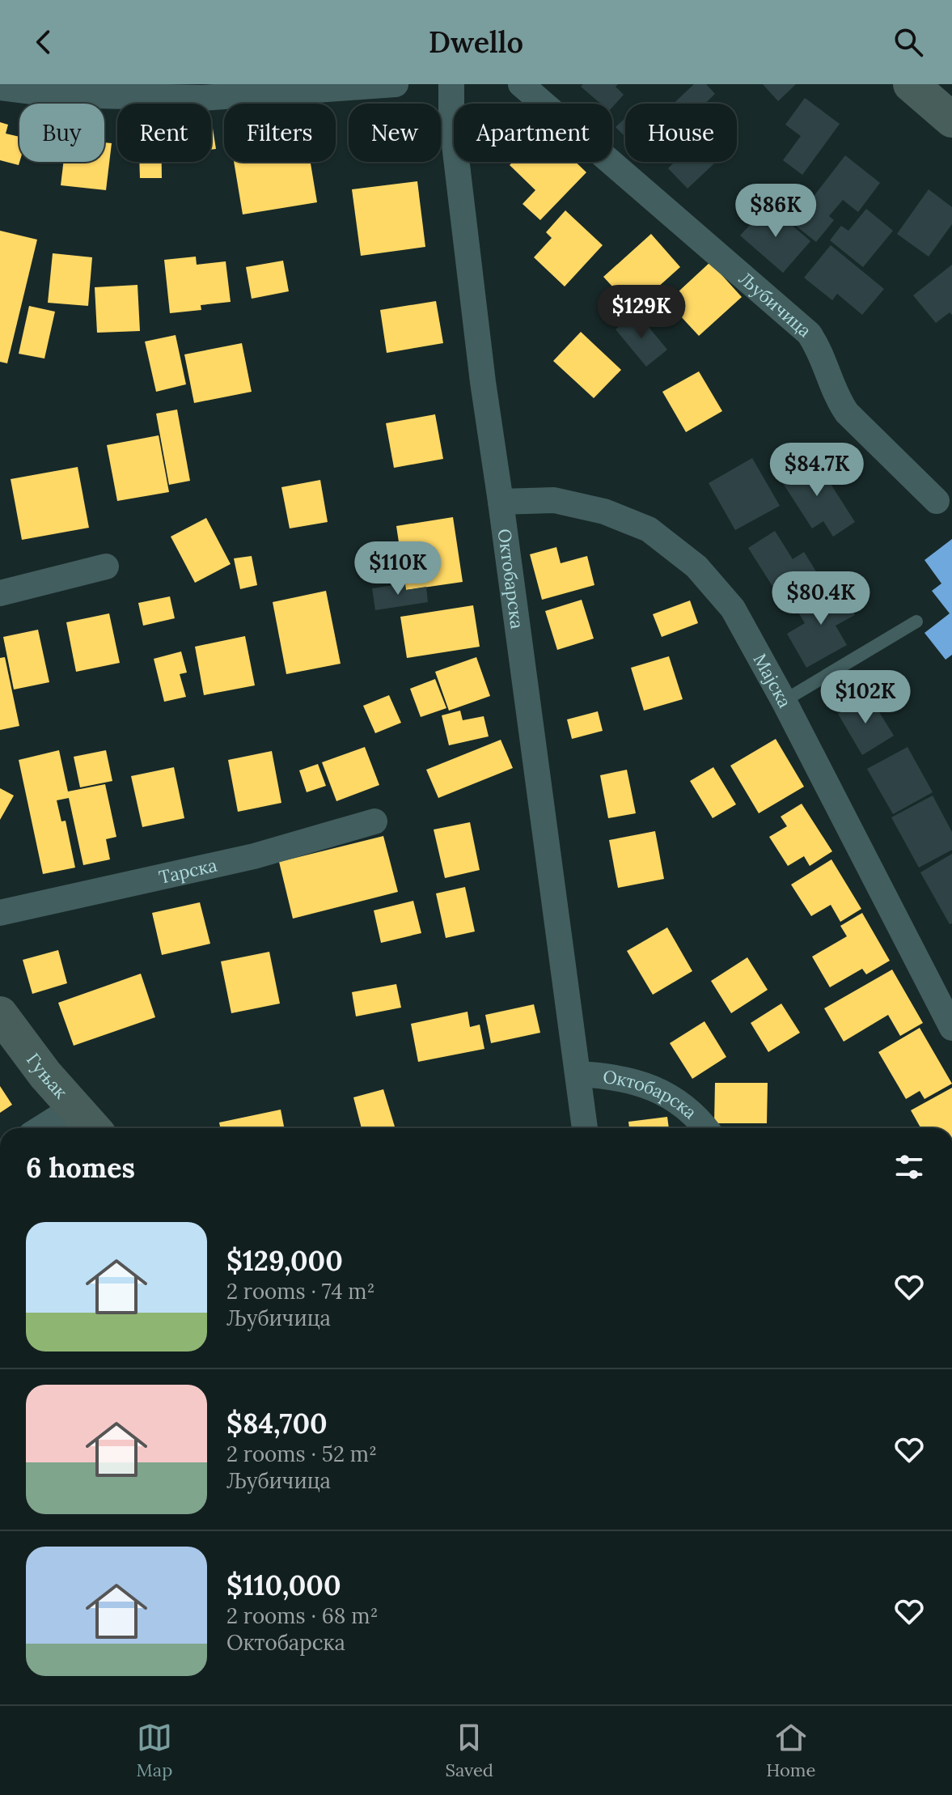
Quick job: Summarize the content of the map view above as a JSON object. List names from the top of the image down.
{
  "streets": {
    "street": [
      "Љубичица",
      "Октобарска",
      "Мајска",
      "Тарска",
      "Гуњак"
    ]
  },
  "crossings": [
    ["Октобарска", "Мајска"]
  ],
  "page": {
    "header": "Dwello",
    "chip": [
      "Buy",
      "Rent",
      "Filters",
      "New",
      "Apartment",
      "House"
    ],
    "price": [
      "$86K",
      "$129K",
      "$84.7K",
      "$110K",
      "$80.4K",
      "$102K"
    ],
    "heading": "6 homes",
    "list": [
      {
        "name": "$129,000",
        "note": "2 rooms · 74 m² · Љубичица"
      },
      {
        "name": "$84,700",
        "note": "2 rooms · 52 m² · Љубичица"
      },
      {
        "name": "$110,000",
        "note": "2 rooms · 68 m² · Октобарска"
      }
    ],
    "tabs": ["Map", "Saved", "Home"]
  }
}
